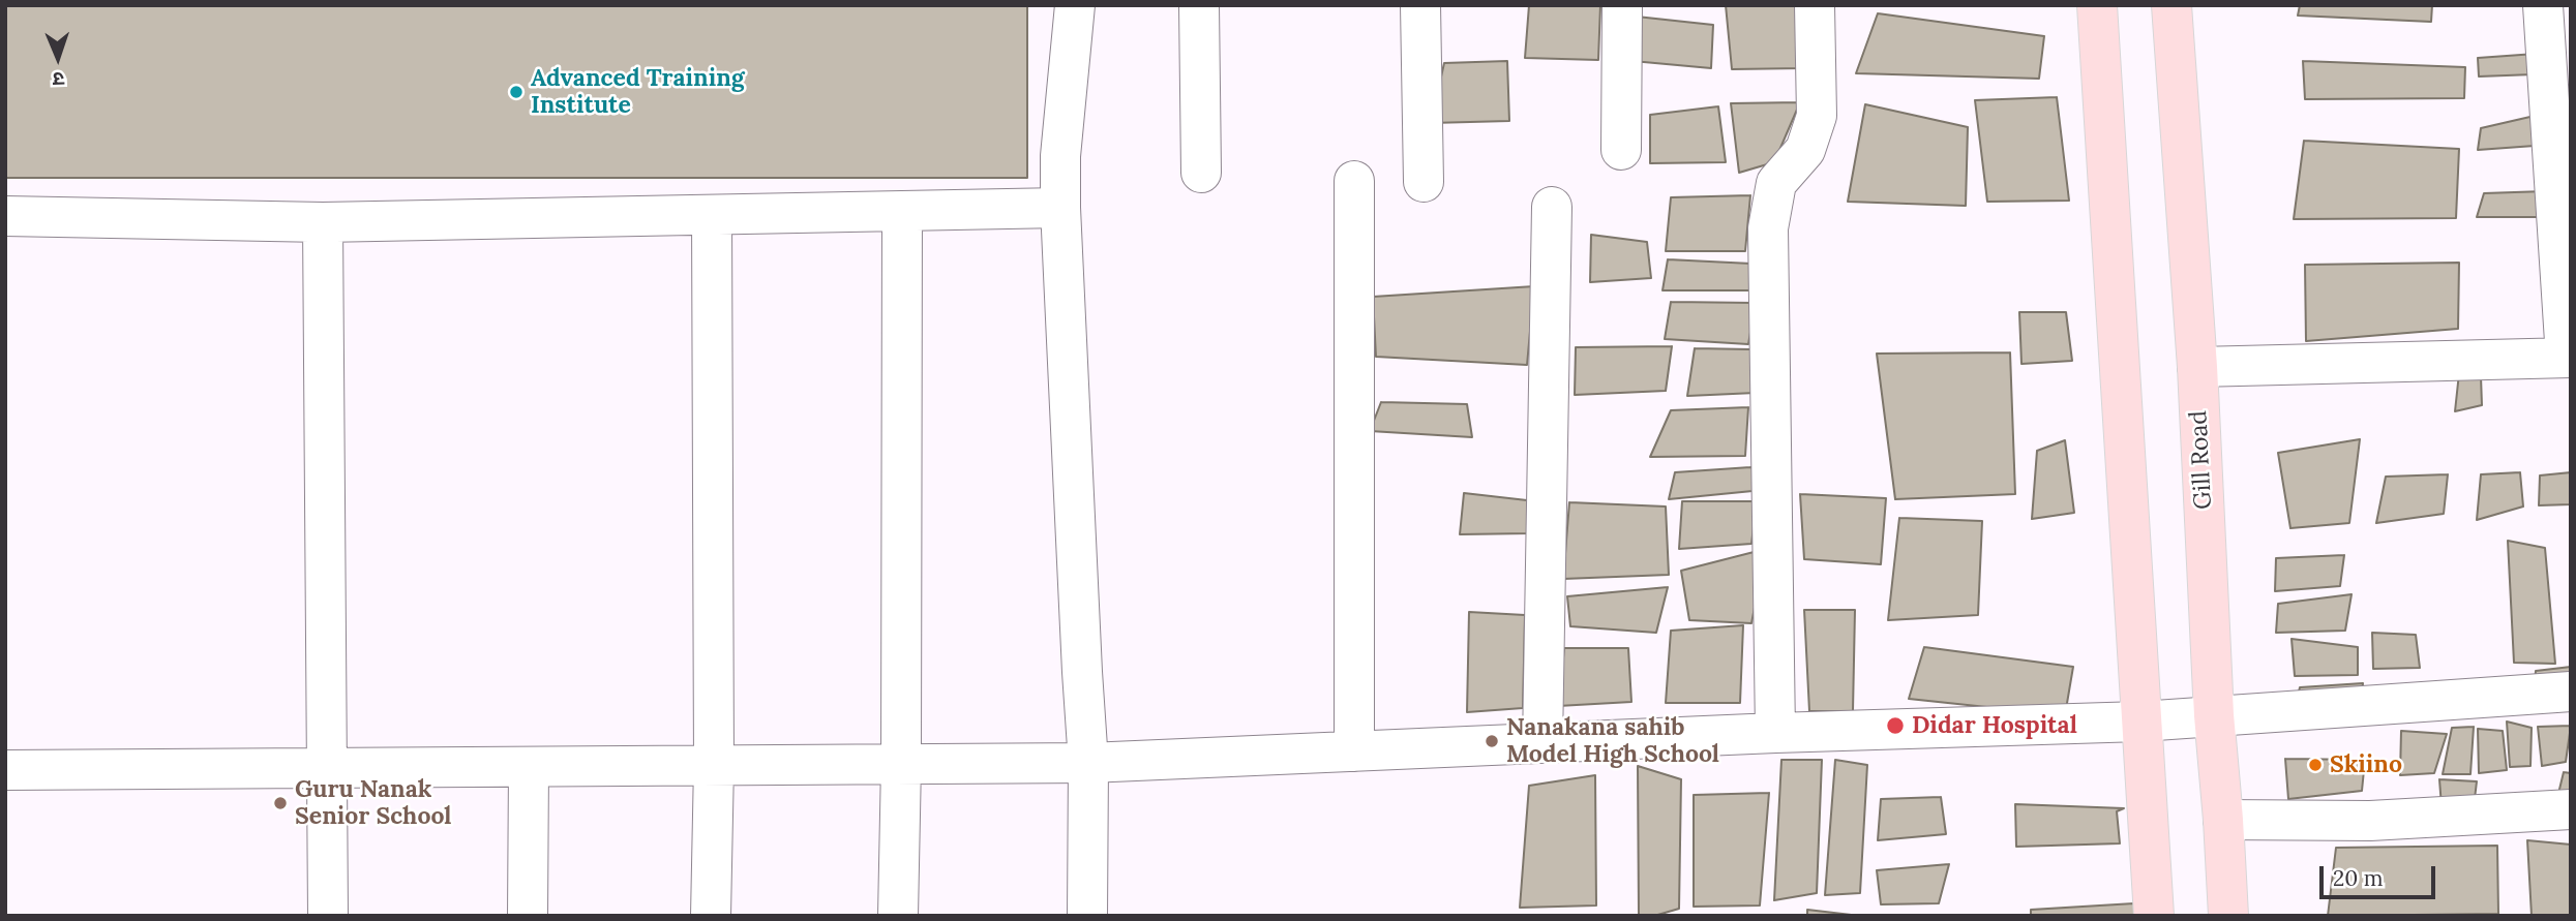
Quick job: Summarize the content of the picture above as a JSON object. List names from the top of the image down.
{
  "streets": {
    "main road": ["Gill Road"]
  },
  "places": [
    "Advanced Training Institute",
    "Didar Hospital",
    "Nanakana sahib Model High School",
    "Skiino",
    "Guru Nanak Senior School"
  ],
  "scale_bar": "20 m",
  "north": "bottom"
}
